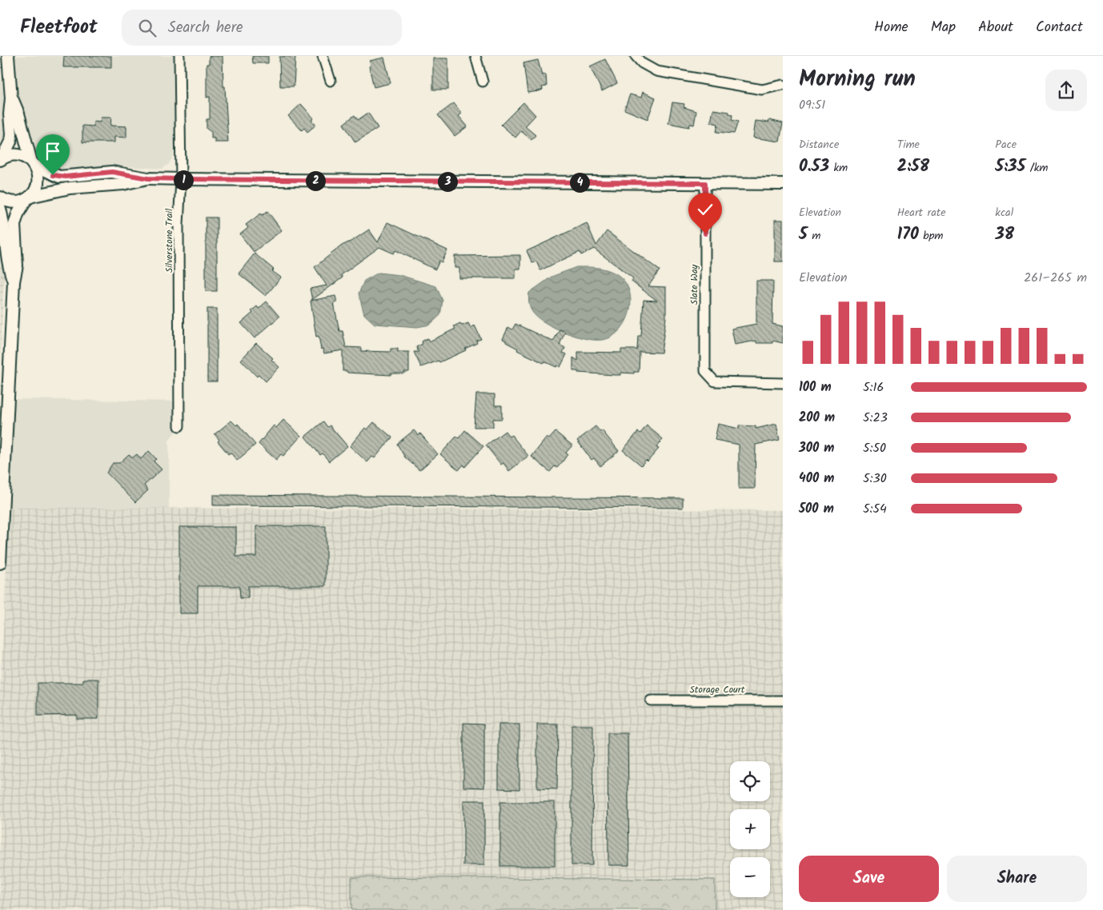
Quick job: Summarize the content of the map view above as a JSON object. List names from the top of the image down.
{
  "streets": {
    "street": ["Silverstone Trail", "Slate Way", "Storage Court"]
  },
  "page": {
    "header": "Fleetfoot",
    "search": "Search here",
    "nav": [
      "Home",
      "Map",
      "About",
      "Contact"
    ],
    "heading": ["Morning run", "09:51"],
    "stats": [
      ["Distance", "0.53 km"],
      ["Time", "2:58"],
      ["Pace", "5:35 /km"],
      ["Elevation", "5 m"],
      ["Heart rate", "170 bpm"],
      ["kcal", "38"]
    ],
    "pins": [
      "1",
      "2",
      "3",
      "4"
    ],
    "chart": ["Elevation", "261–265 m"],
    "list": [
      {
        "name": "100 m",
        "note": "5:16"
      },
      {
        "name": "200 m",
        "note": "5:23"
      },
      {
        "name": "300 m",
        "note": "5:50"
      },
      {
        "name": "400 m",
        "note": "5:30"
      },
      {
        "name": "500 m",
        "note": "5:54"
      }
    ],
    "map_buttons": ["+", "−"],
    "buttons": ["Save", "Share"]
  }
}
